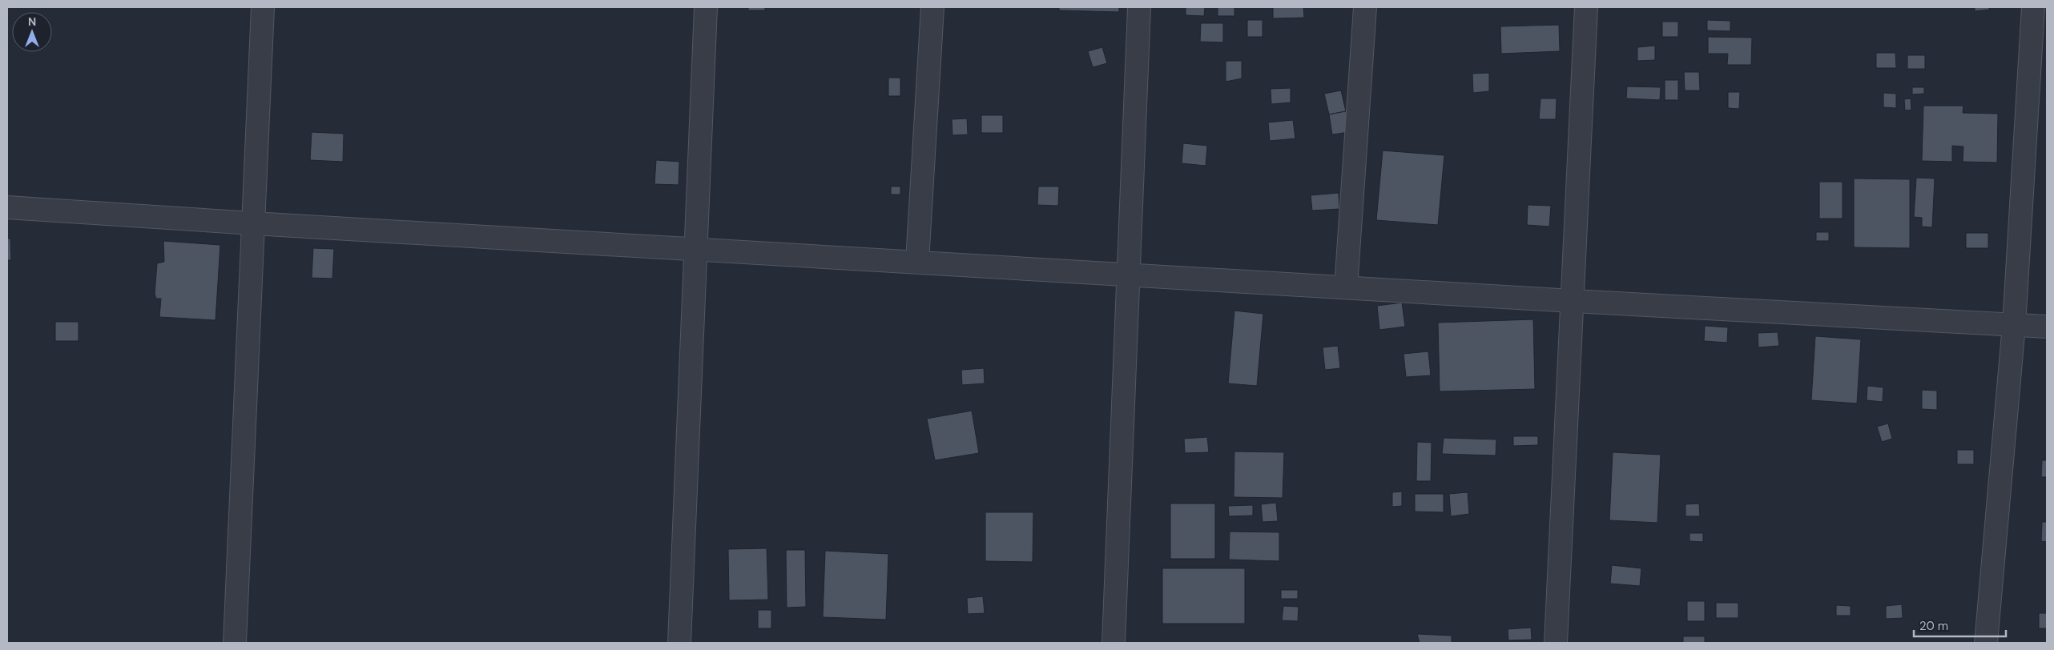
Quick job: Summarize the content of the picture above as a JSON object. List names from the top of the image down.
{
  "scale_bar": "20 m",
  "north": "top"
}
